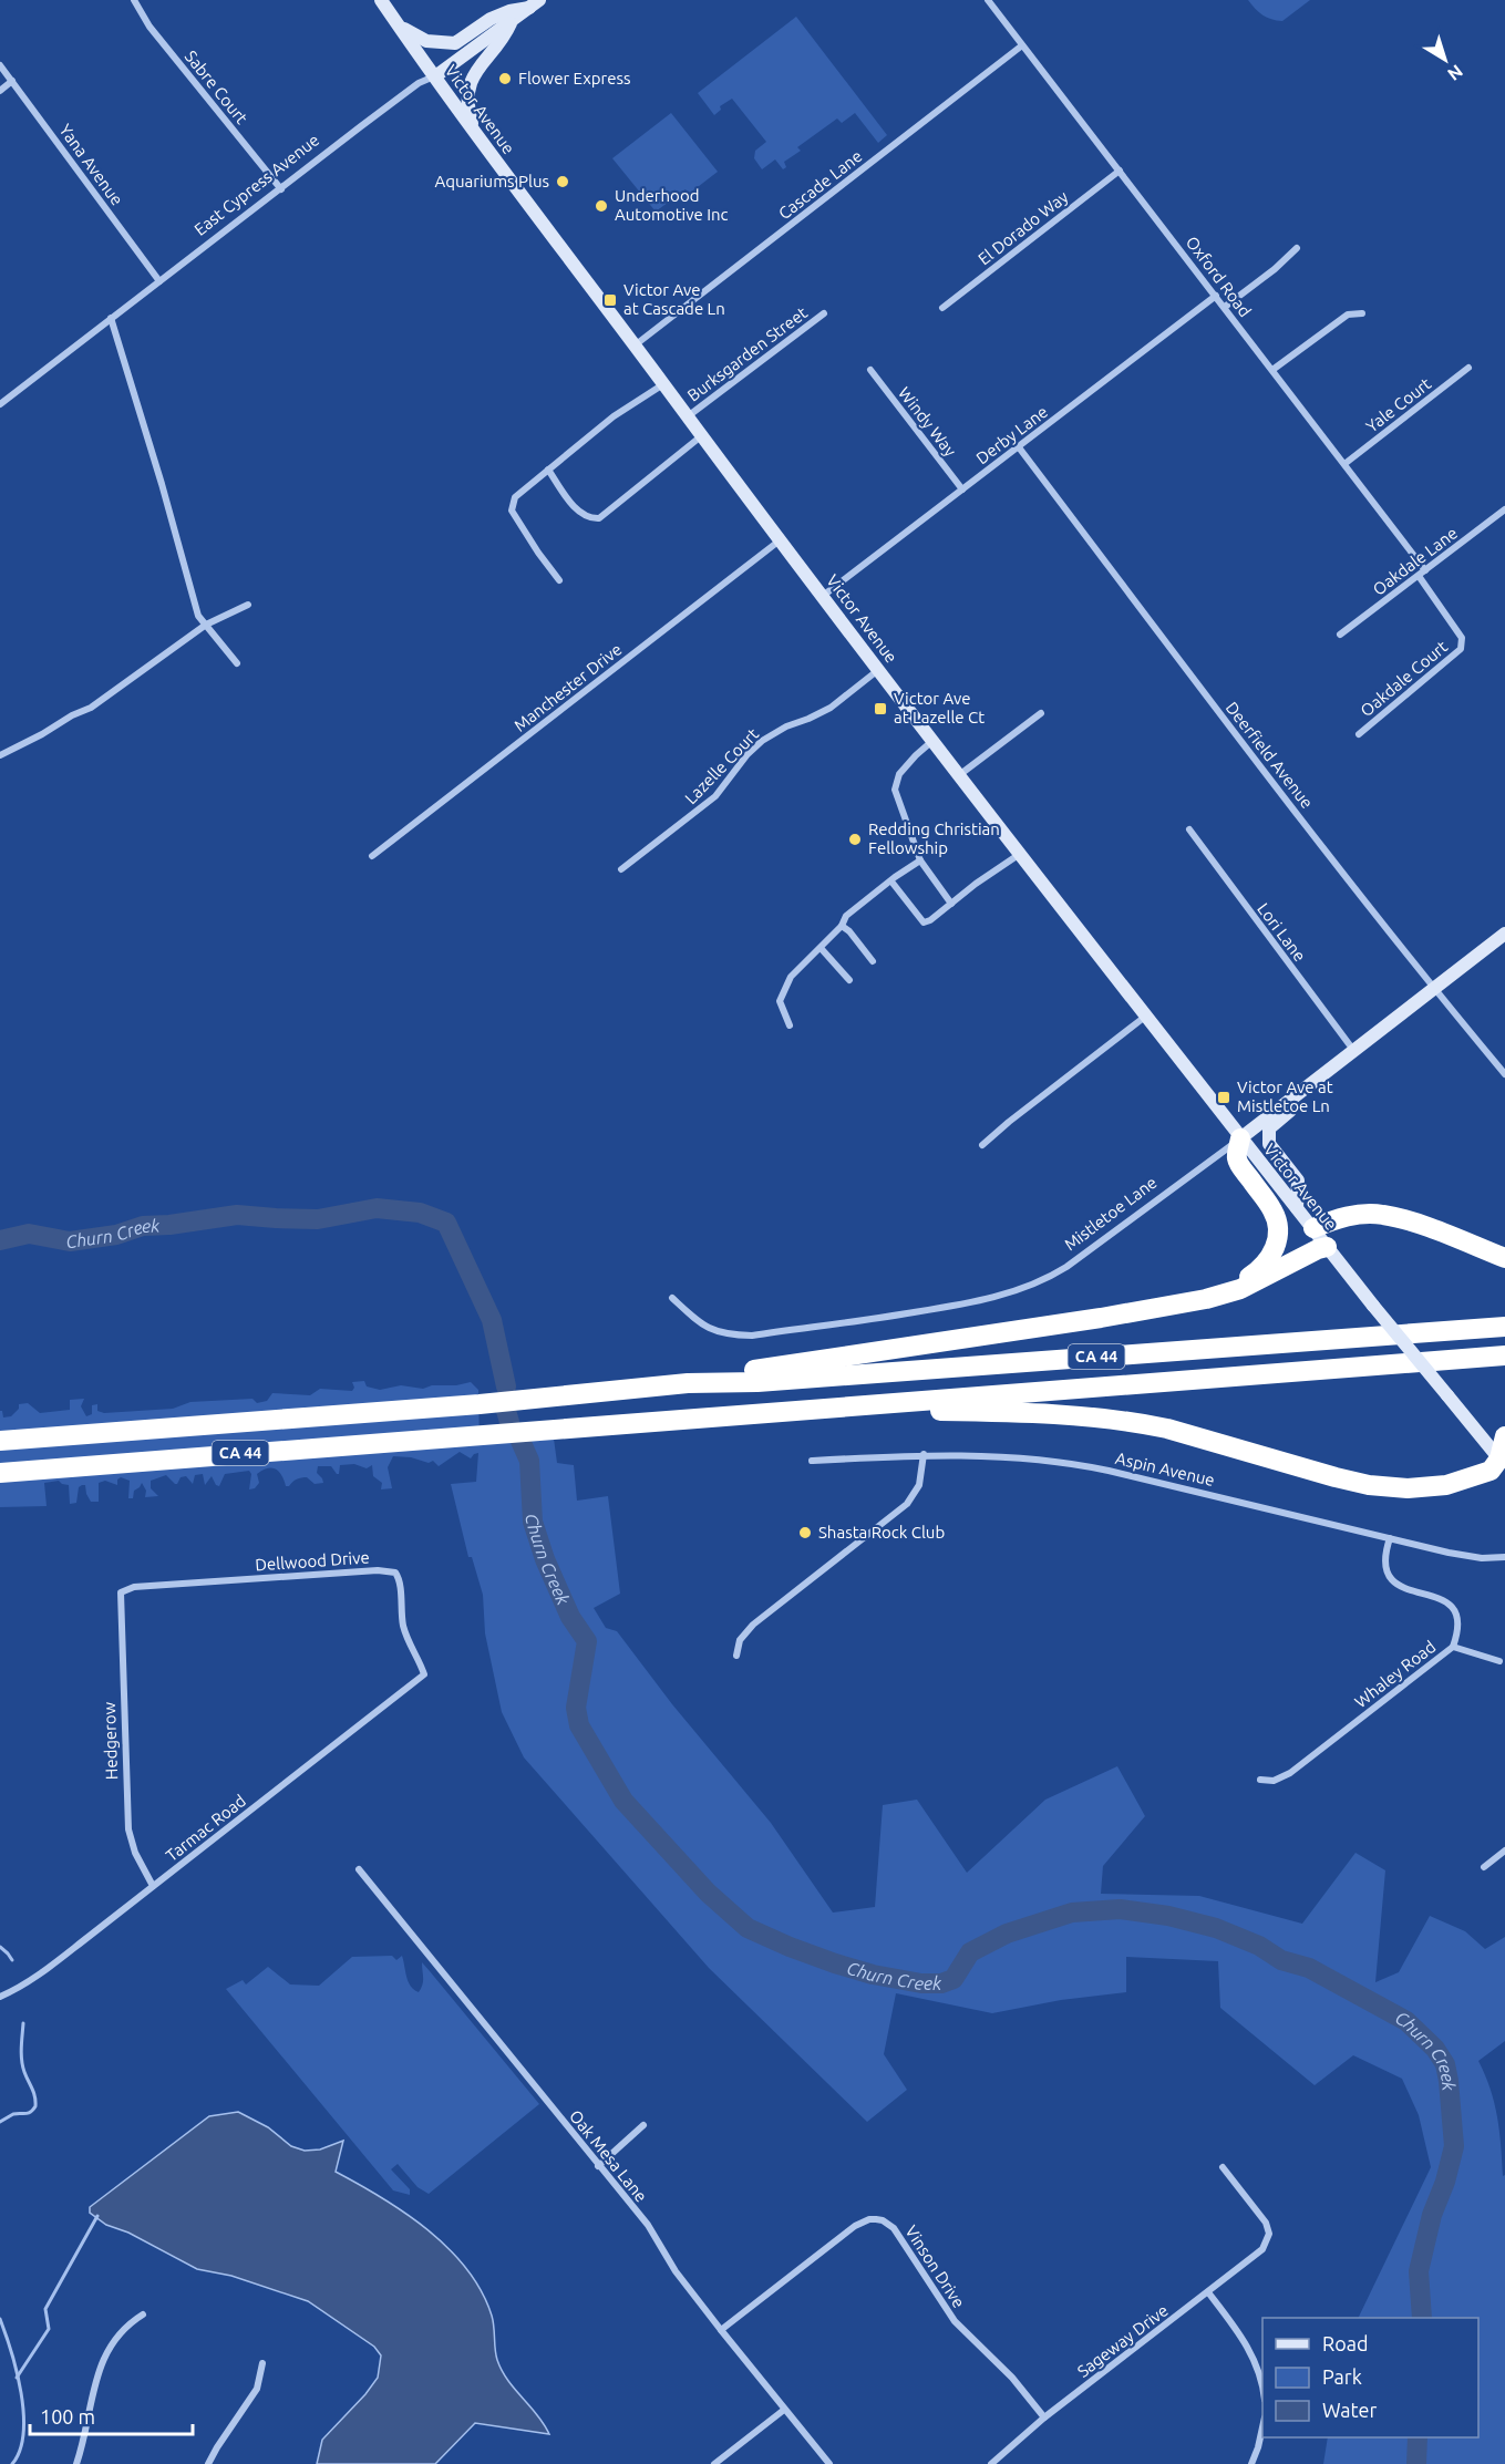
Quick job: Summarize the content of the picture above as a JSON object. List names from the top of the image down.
{
  "streets": {
    "highway": ["CA 44"],
    "main road": ["Victor Avenue", "East Cypress Avenue", "Mistletoe Lane"],
    "street": [
      "Sabre Court",
      "Yana Avenue",
      "Cascade Lane",
      "El Dorado Way",
      "Oxford Road",
      "Burksgarden Street",
      "Yale Court",
      "Windy Way",
      "Derby Lane",
      "Oakdale Lane",
      "Oakdale Court",
      "Manchester Drive",
      "Deerfield Avenue",
      "Lazelle Court",
      "Lori Lane",
      "Aspin Avenue",
      "Dellwood Drive",
      "Whaley Road",
      "Hedgerow",
      "Tarmac Road",
      "Oak Mesa Lane",
      "Vinson Drive",
      "Sageway Drive"
    ]
  },
  "crossings": [
    ["Sabre Court", "East Cypress Avenue"],
    ["Victor Avenue", "East Cypress Avenue"],
    ["Victor Avenue", "Cascade Lane"],
    ["Victor Avenue", "Burksgarden Street"],
    ["Victor Avenue", "Derby Lane"],
    ["Victor Avenue", "Manchester Drive"],
    ["Victor Avenue", "Lazelle Court"],
    ["Victor Avenue", "Mistletoe Lane"],
    ["Yana Avenue", "East Cypress Avenue"],
    ["Cascade Lane", "Oxford Road"],
    ["El Dorado Way", "Oxford Road"],
    ["Oxford Road", "Yale Court"],
    ["Oxford Road", "Derby Lane"],
    ["Oxford Road", "Oakdale Lane"],
    ["Windy Way", "Derby Lane"],
    ["Derby Lane", "Deerfield Avenue"],
    ["Oakdale Lane", "Oakdale Court"],
    ["Deerfield Avenue", "Mistletoe Lane"],
    ["Lori Lane", "Mistletoe Lane"],
    ["Aspin Avenue", "Whaley Road"],
    ["Dellwood Drive", "Hedgerow"],
    ["Dellwood Drive", "Tarmac Road"],
    ["Hedgerow", "Tarmac Road"],
    ["Oak Mesa Lane", "Vinson Drive"],
    ["Vinson Drive", "Sageway Drive"]
  ],
  "water": ["Churn Creek"],
  "places": {
    "other": [
      "Flower Express",
      "Aquariums Plus",
      "Underhood Automotive Inc",
      "Redding Christian Fellowship",
      "Shasta Rock Club"
    ],
    "transit": ["Victor Ave at Cascade Ln", "Victor Ave at Lazelle Ct", "Victor Ave at Mistletoe Ln"]
  },
  "legend": ["Road", "Park", "Water"],
  "scale_bar": "100 m",
  "north": "bottom right"
}
